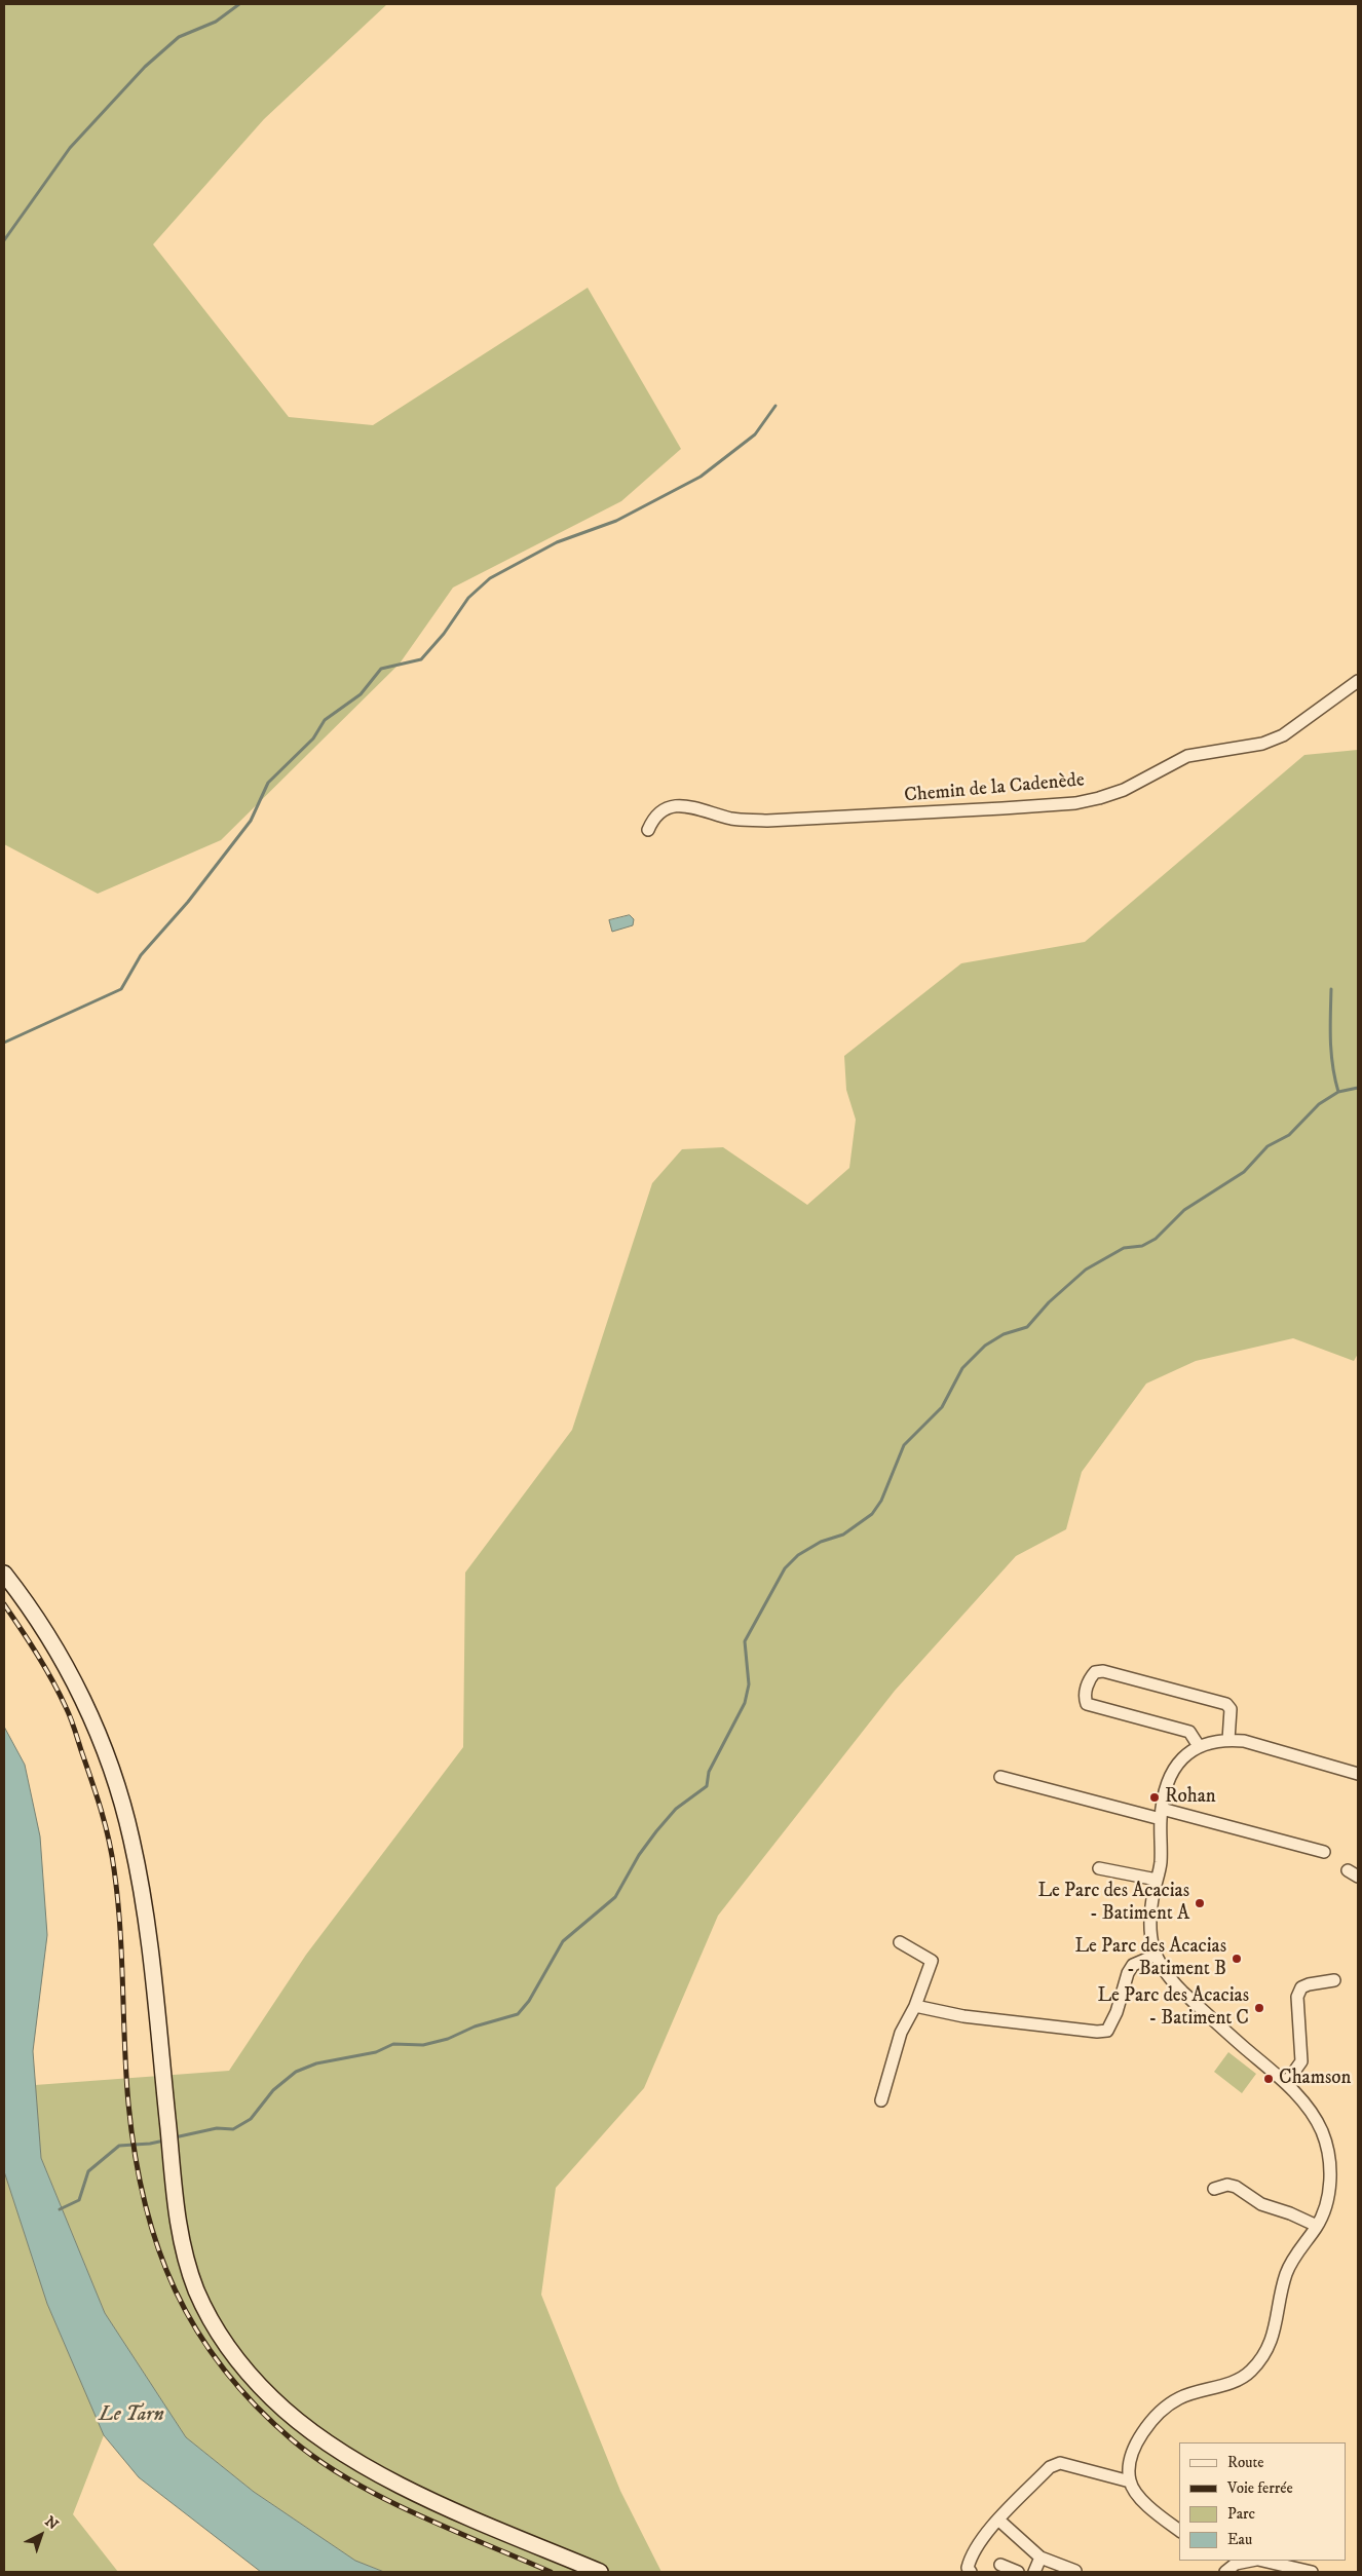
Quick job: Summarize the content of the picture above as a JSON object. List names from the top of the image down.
{
  "streets": {
    "street": ["Chemin de la Cadenède"]
  },
  "water": ["Le Tarn"],
  "places": [
    "Rohan",
    "Le Parc des Acacias - Batiment A",
    "Le Parc des Acacias - Batiment B",
    "Le Parc des Acacias - Batiment C",
    "Chamson"
  ],
  "legend": [
    "Route",
    "Voie ferrée",
    "Parc",
    "Eau"
  ],
  "north": "top right"
}
